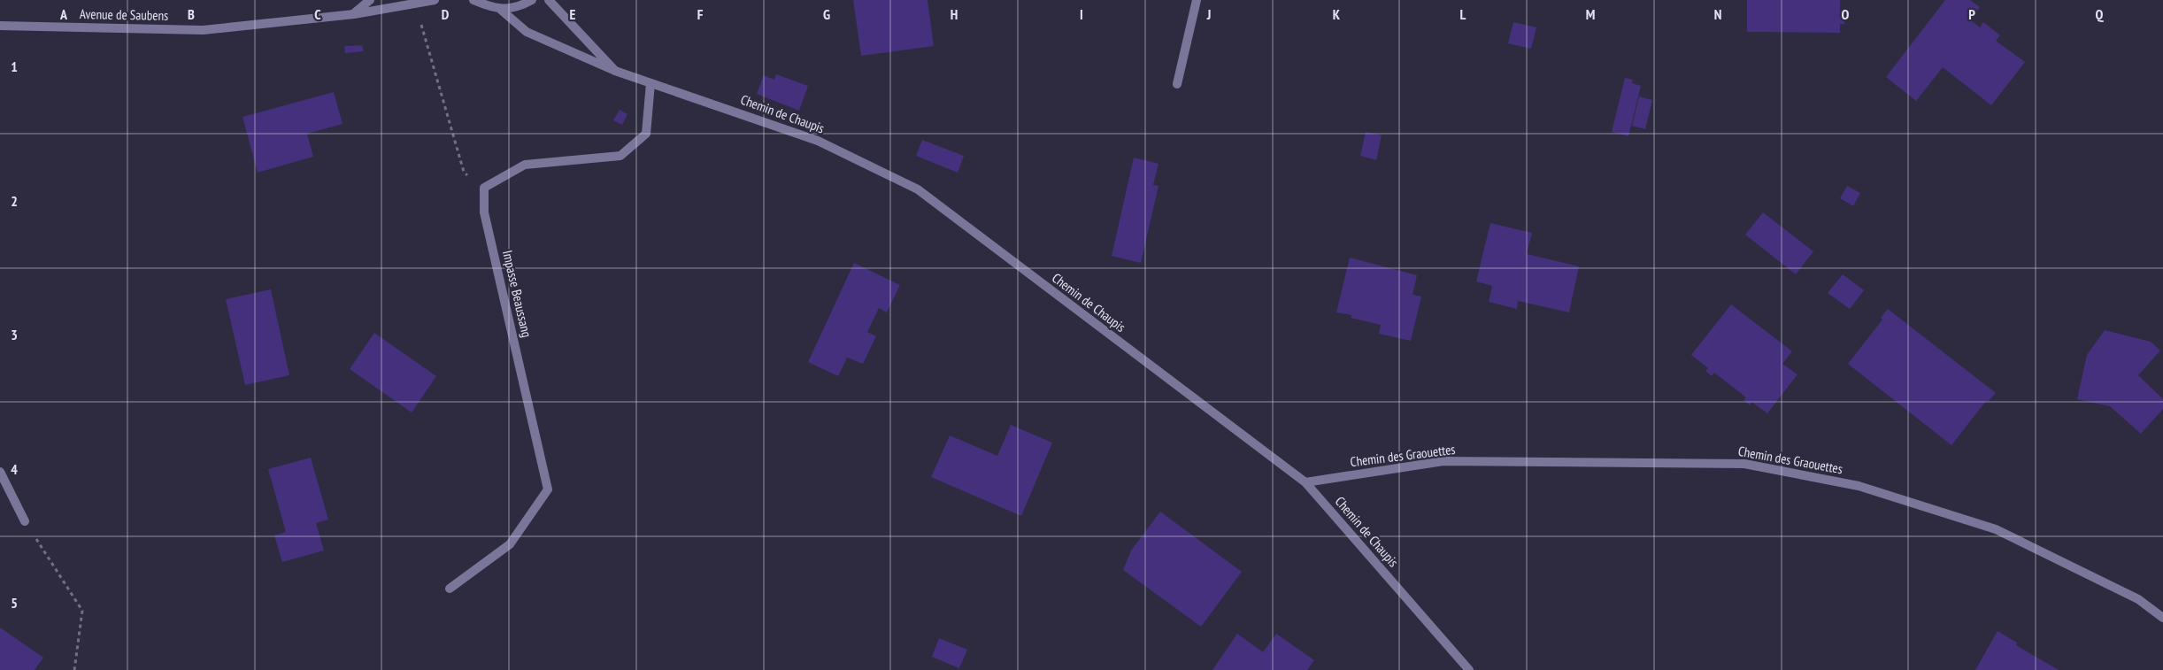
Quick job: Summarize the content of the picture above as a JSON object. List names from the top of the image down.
{
  "streets": {
    "street": [
      "Avenue de Saubens",
      "Chemin de Chaupis",
      "Impasse Beaussang",
      "Chemin des Graouettes"
    ]
  },
  "crossings": [
    ["Chemin de Chaupis", "Chemin des Graouettes"]
  ],
  "grid": {
    "columns": [
      "A",
      "B",
      "C",
      "D",
      "E",
      "F",
      "G",
      "H",
      "I",
      "J",
      "K",
      "L",
      "M",
      "N",
      "O",
      "P",
      "Q"
    ],
    "rows": [
      "1",
      "2",
      "3",
      "4",
      "5"
    ]
  }
}
